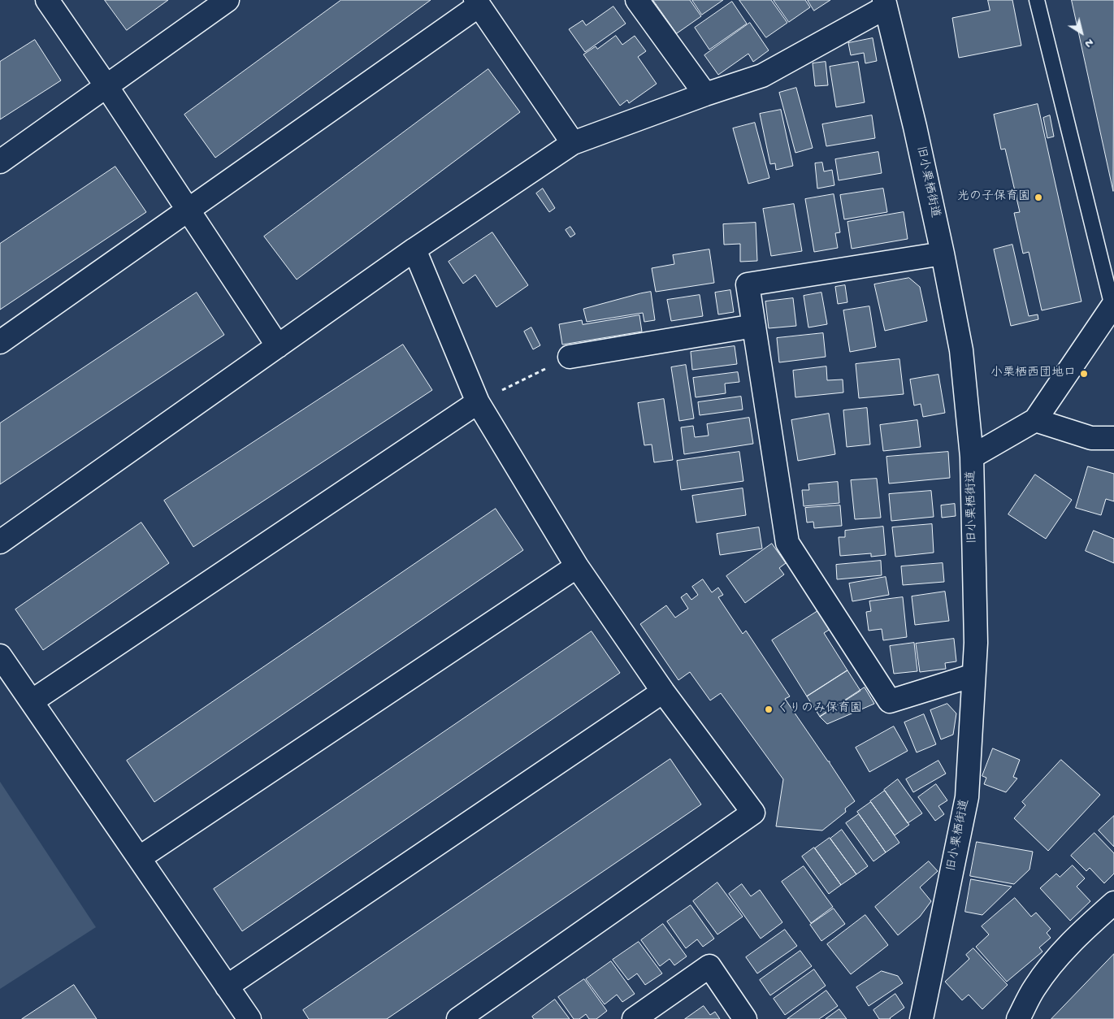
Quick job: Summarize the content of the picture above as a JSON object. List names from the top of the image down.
{
  "streets": {
    "street": ["旧小栗栖街道"]
  },
  "places": ["光の子保育園", "小栗栖西団地口", "くりのみ保育園"],
  "north": "bottom right"
}
